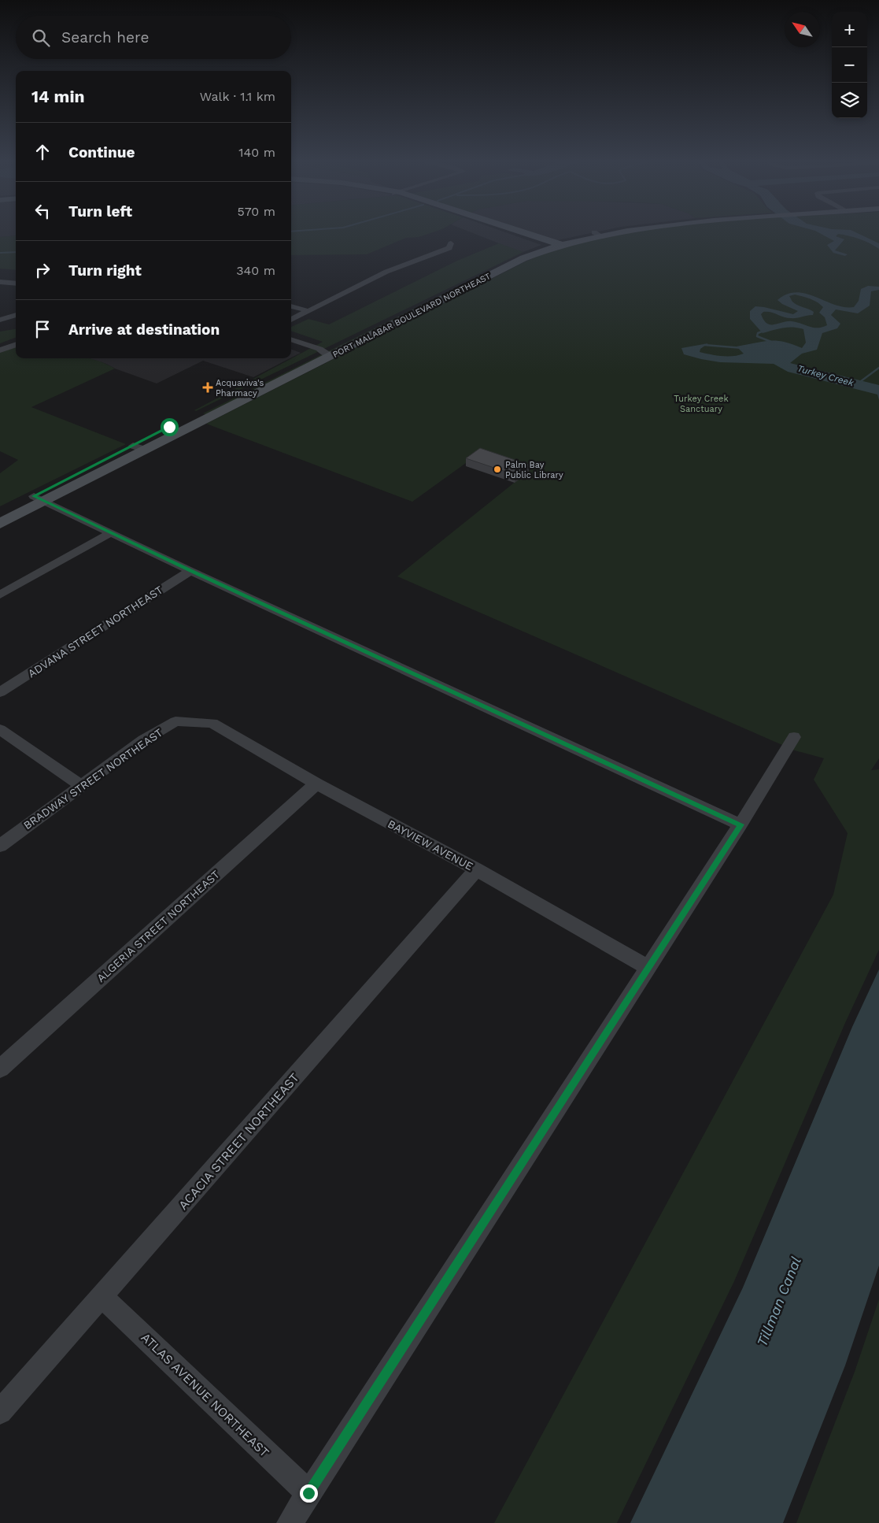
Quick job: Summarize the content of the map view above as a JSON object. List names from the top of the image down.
{
  "streets": {
    "street": [
      "PORT MALABAR BOULEVARD NORTHEAST",
      "ADVANA STREET NORTHEAST",
      "BRADWAY STREET NORTHEAST",
      "BAYVIEW AVENUE",
      "ALGERIA STREET NORTHEAST",
      "ACACIA STREET NORTHEAST",
      "ATLAS AVENUE NORTHEAST"
    ]
  },
  "crossings": [
    ["BRADWAY STREET NORTHEAST", "BAYVIEW AVENUE"],
    ["BAYVIEW AVENUE", "ALGERIA STREET NORTHEAST"],
    ["BAYVIEW AVENUE", "ACACIA STREET NORTHEAST"],
    ["ACACIA STREET NORTHEAST", "ATLAS AVENUE NORTHEAST"]
  ],
  "water": ["Turkey Creek", "Tillman Canal"],
  "parks": ["Turkey Creek Sanctuary"],
  "places": {
    "health": ["Acquaviva's Pharmacy"],
    "other": ["Palm Bay Public Library"]
  },
  "north": "top left",
  "page": {
    "map_buttons": ["+", "−"],
    "search": "Search here",
    "heading": ["14 min", "Walk · 1.1 km"],
    "list": [
      ["Continue", "140 m"],
      ["Turn left", "570 m"],
      ["Turn right", "340 m"],
      "Arrive at destination"
    ]
  }
}
